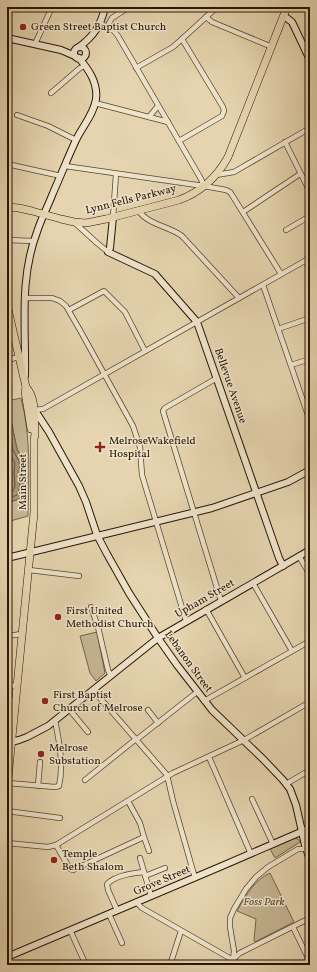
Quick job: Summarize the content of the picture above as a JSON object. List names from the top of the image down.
{
  "streets": {
    "main road": ["Lynn Fells Parkway", "Main Street"],
    "street": [
      "Bellevue Avenue",
      "Upham Street",
      "Lebanon Street",
      "Grove Street"
    ]
  },
  "crossings": [
    ["Lynn Fells Parkway", "Bellevue Avenue"],
    ["Bellevue Avenue", "Upham Street"],
    ["Main Street", "Upham Street"],
    ["Main Street", "Lebanon Street"],
    ["Upham Street", "Lebanon Street"],
    ["Lebanon Street", "Grove Street"]
  ],
  "parks": ["Foss Park"],
  "places": {
    "other": [
      "Green Street Baptist Church",
      "First United Methodist Church",
      "First Baptist Church of Melrose",
      "Melrose Substation",
      "Temple Beth Shalom"
    ],
    "health": ["MelroseWakefield Hospital"]
  }
}
